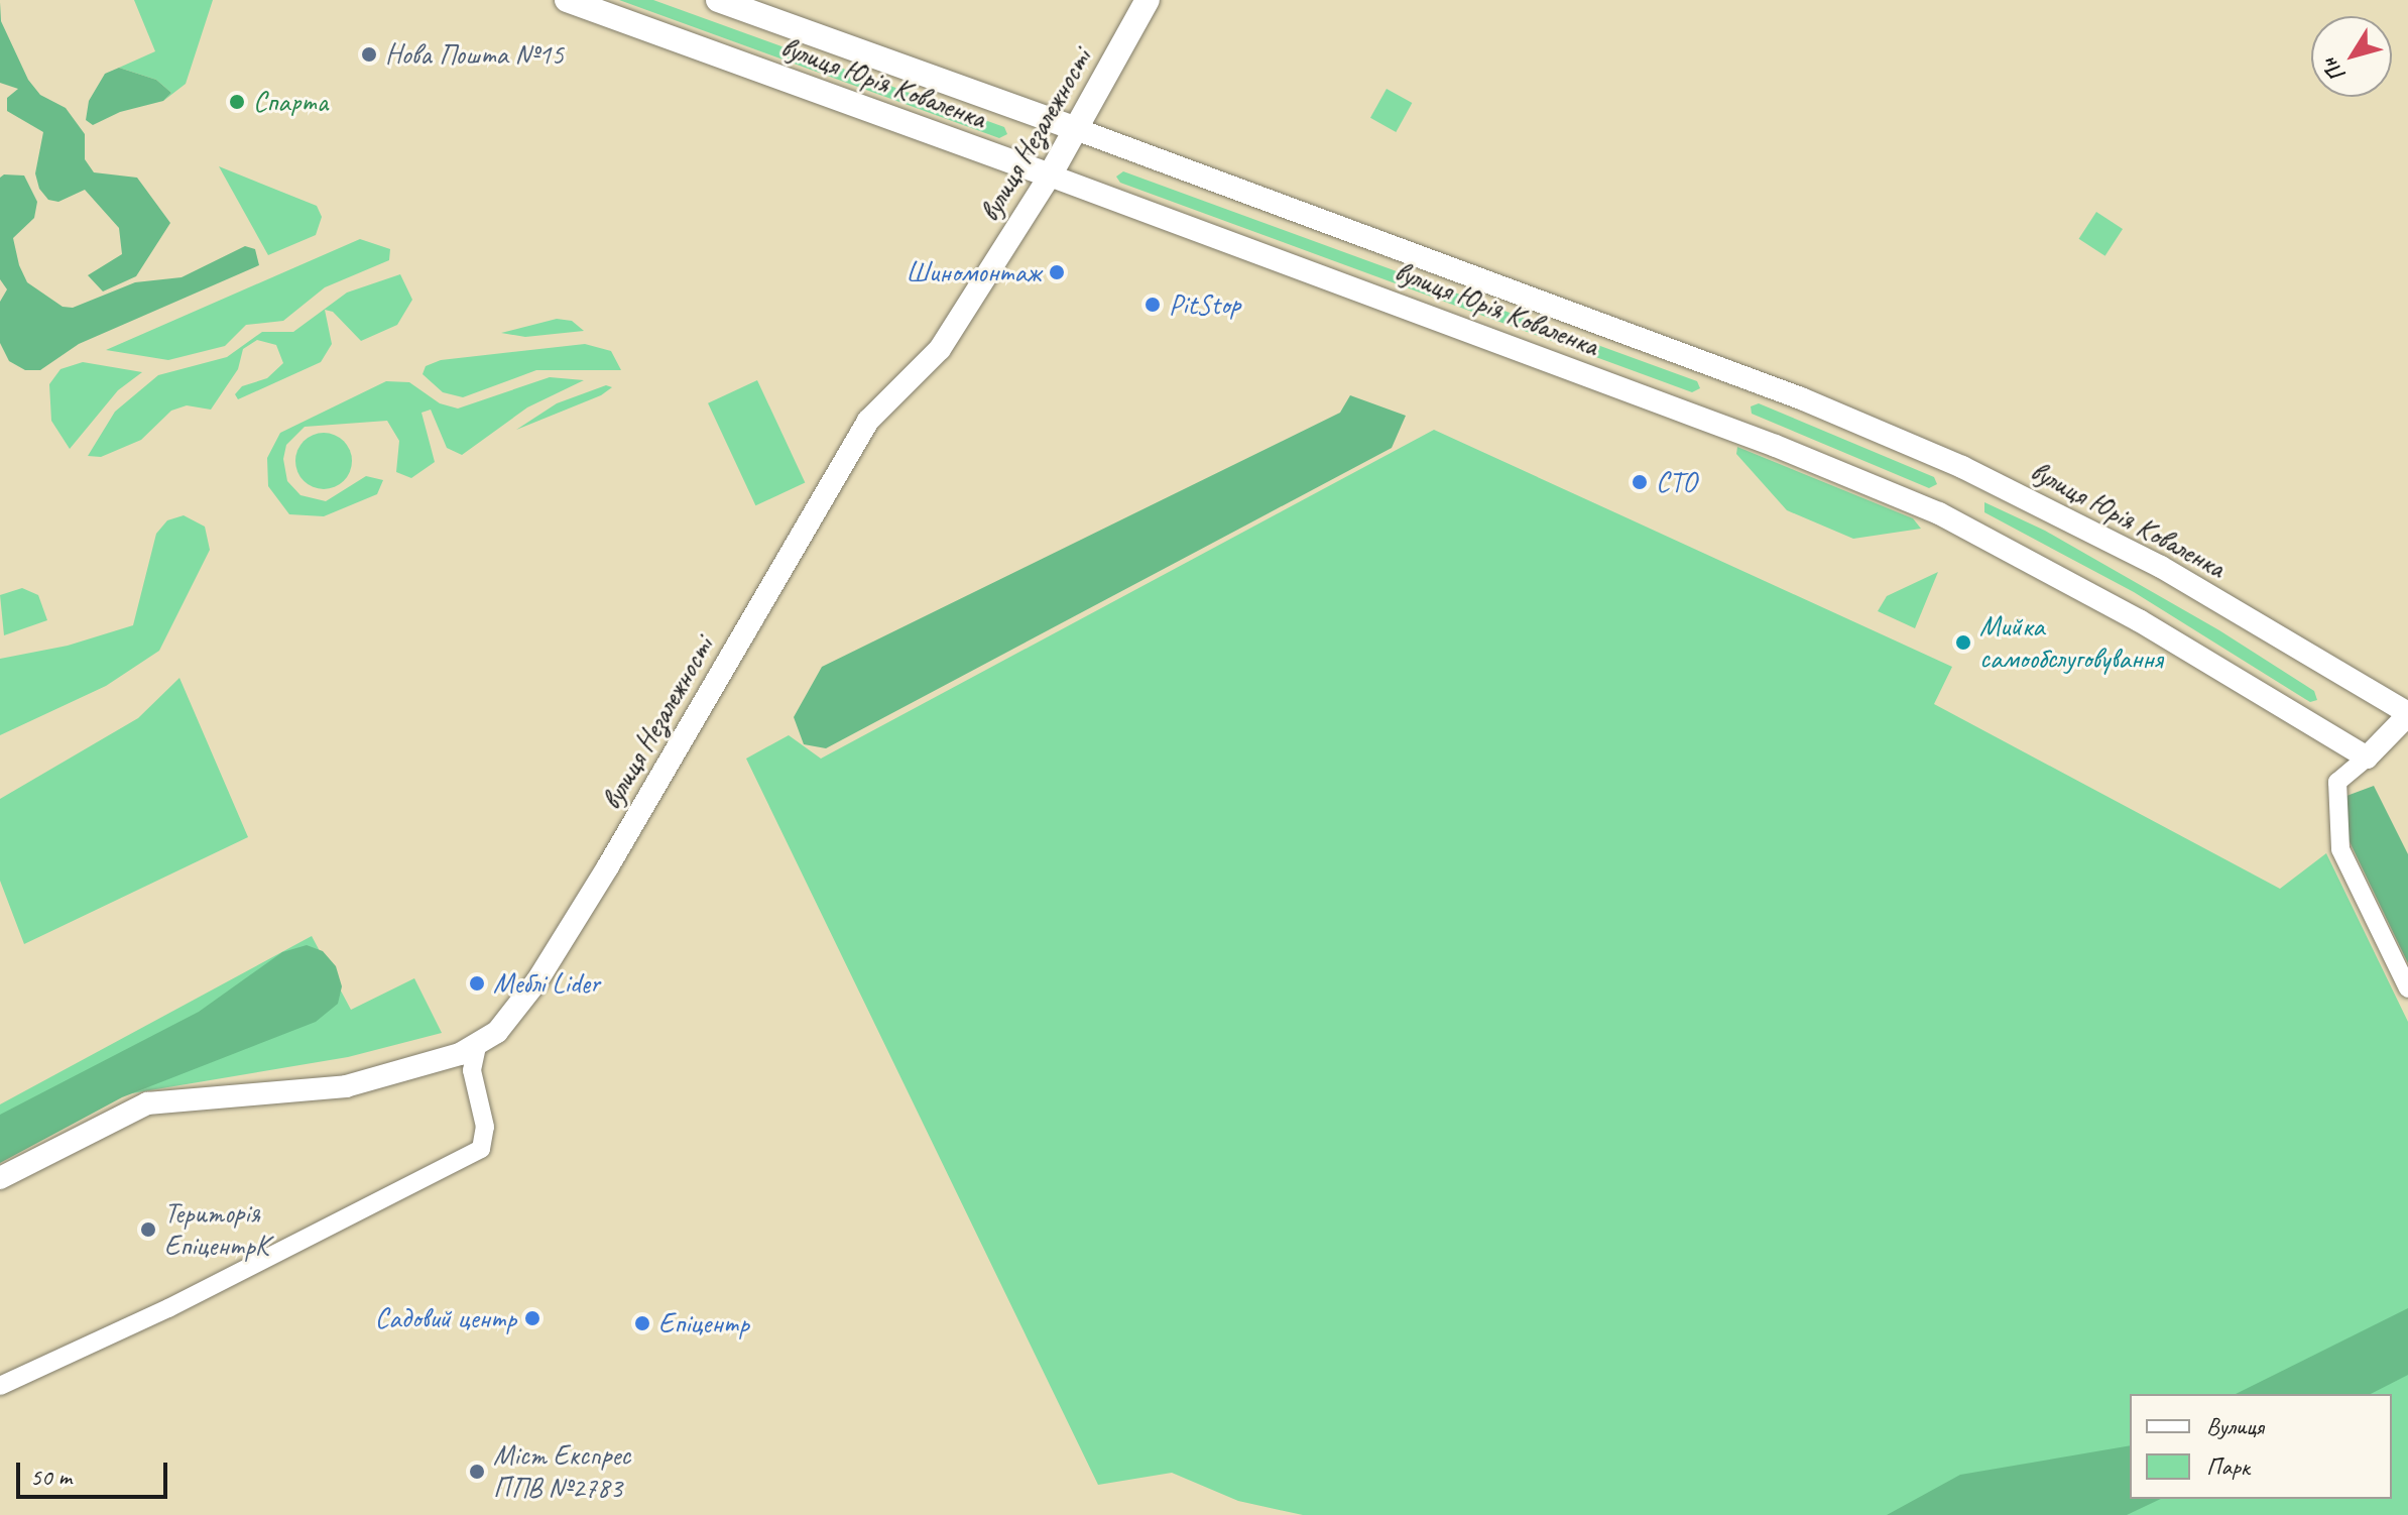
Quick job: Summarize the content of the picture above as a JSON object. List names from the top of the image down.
{
  "streets": {
    "main road": ["вулиця Юрія Коваленка", "вулиця Незалежності"]
  },
  "crossings": [
    ["вулиця Юрія Коваленка", "вулиця Незалежності"]
  ],
  "places": [
    "Нова Пошта №15",
    "Спарта",
    "Шиномонтаж",
    "PitStop",
    "СТО",
    "Мийка самообслуговування",
    "Меблі Lider",
    "Територія ЕпіцентрК",
    "Садовий центр",
    "Епіцентр",
    "Міст Експрес ППВ №2783"
  ],
  "legend": ["Вулиця", "Парк"],
  "scale_bar": "50 m",
  "north": "bottom left"
}
